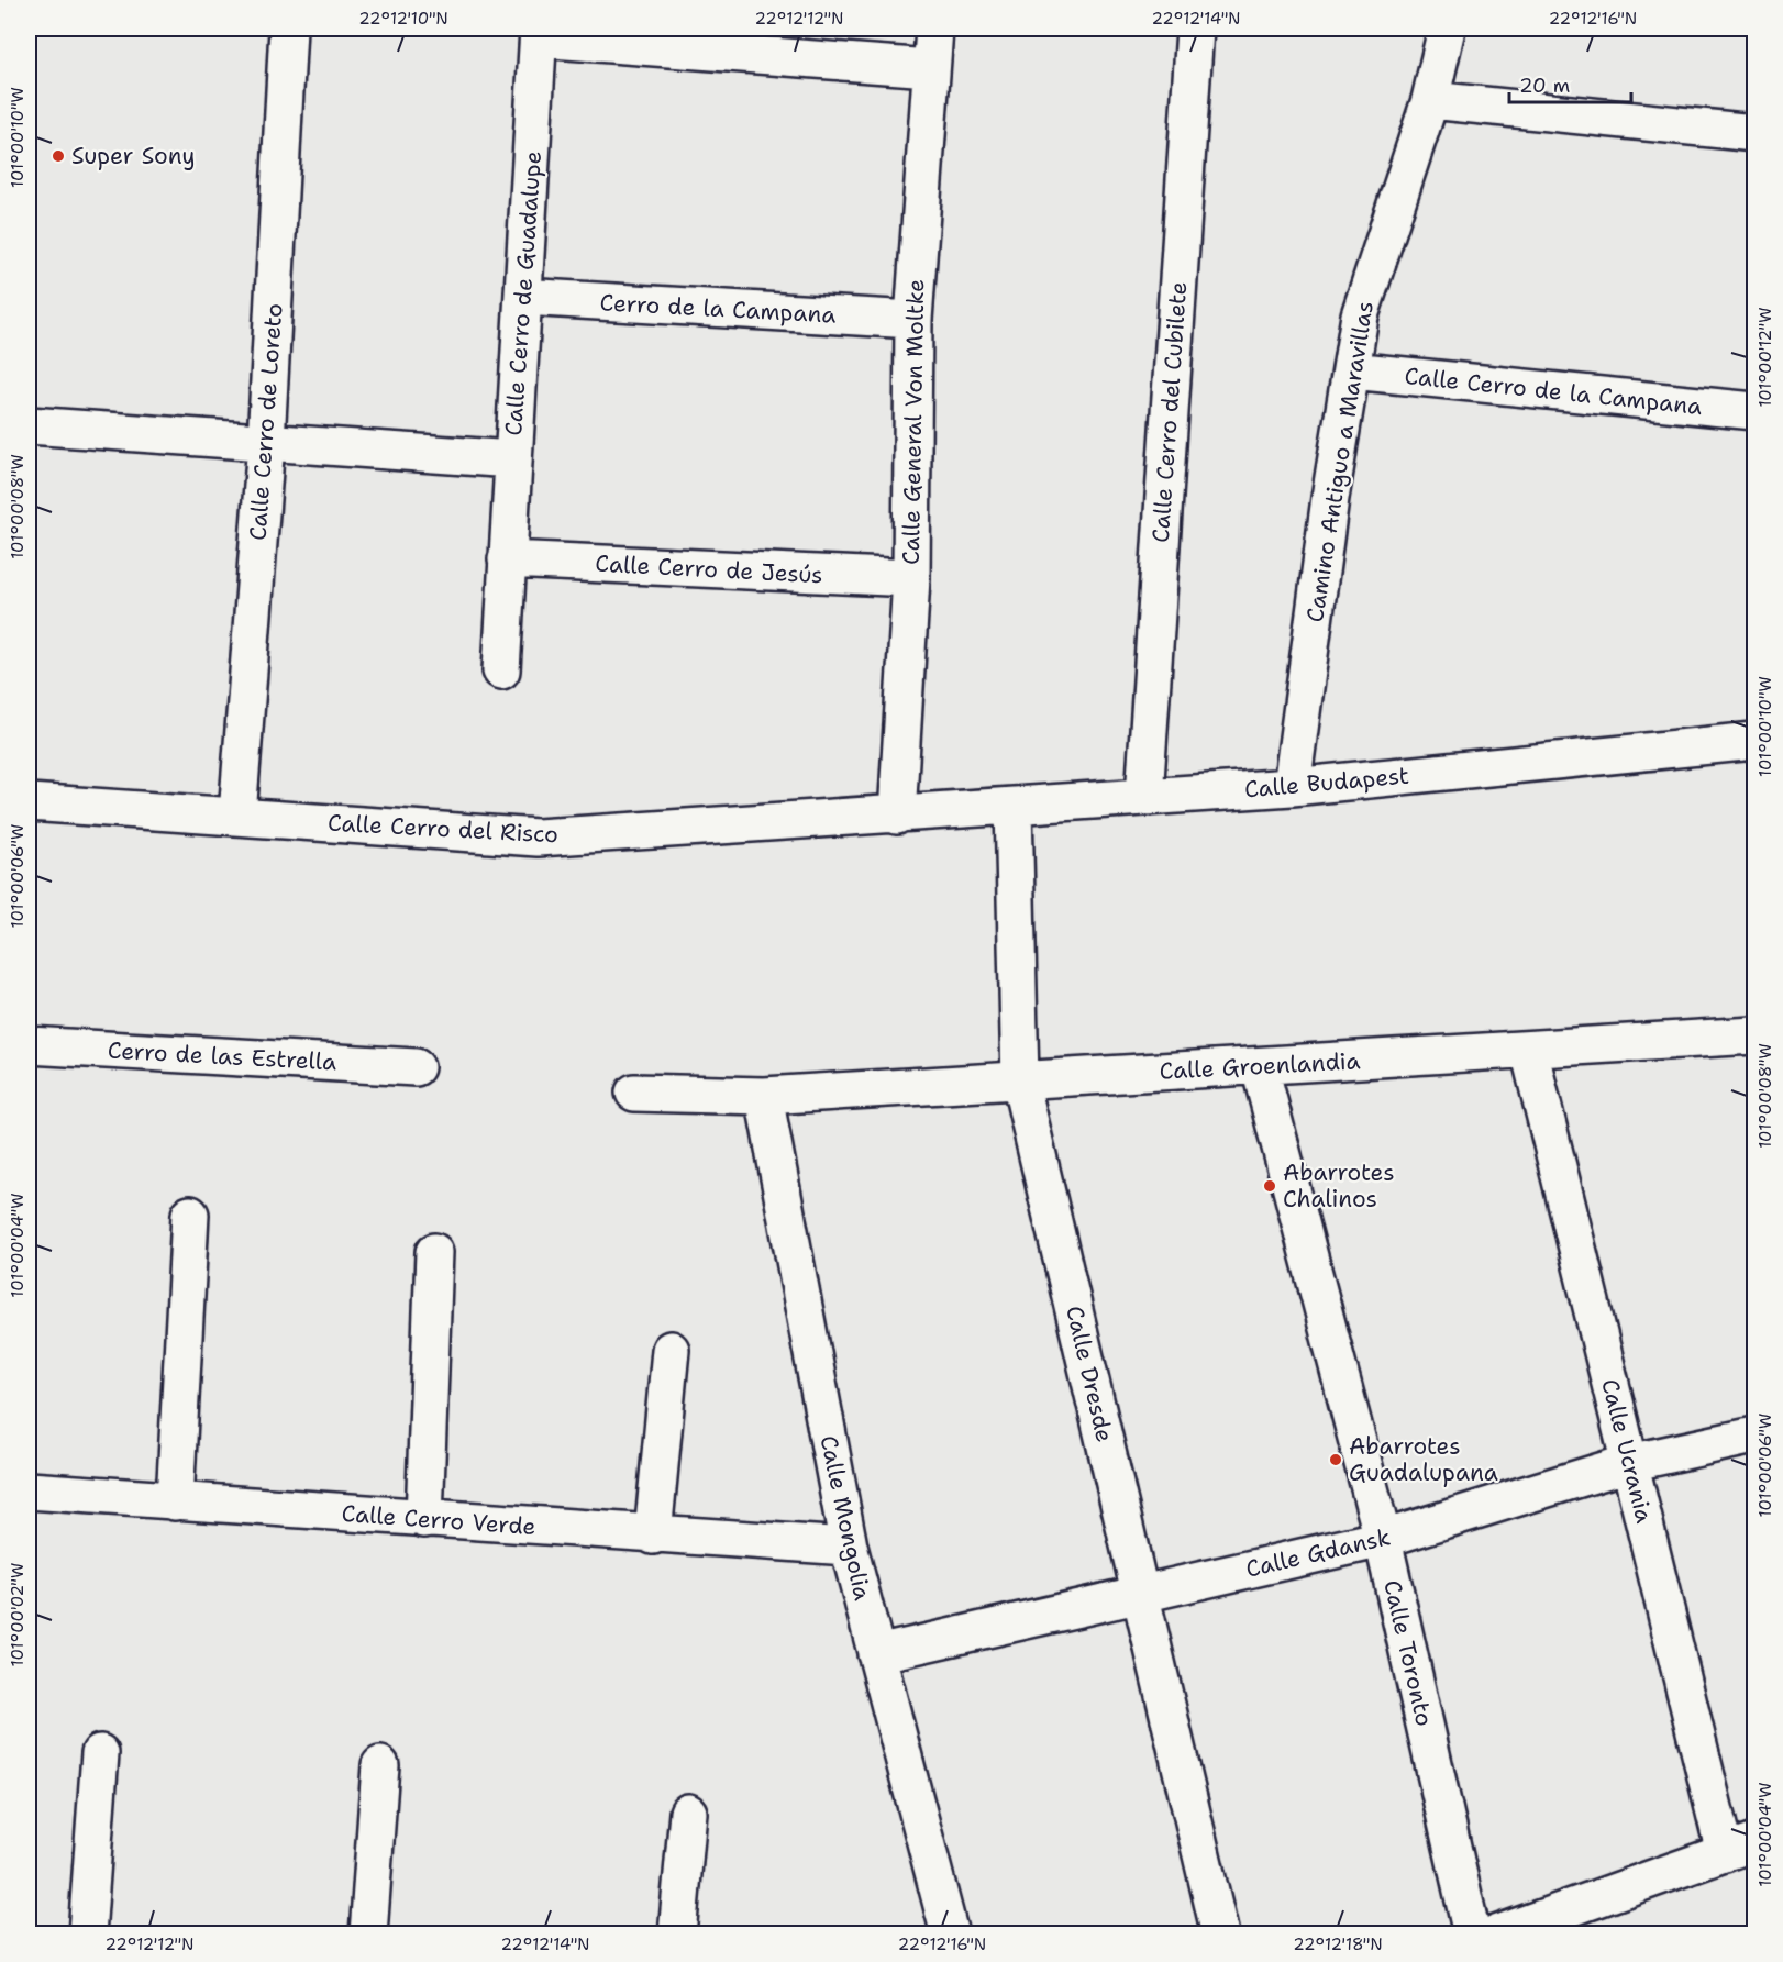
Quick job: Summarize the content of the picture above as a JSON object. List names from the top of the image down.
{
  "streets": {
    "street": [
      "Calle Cerro de Guadalupe",
      "Cerro de la Campana",
      "Calle Cerro de la Campana",
      "Calle Cerro del Cubilete",
      "Calle Cerro de Loreto",
      "Calle General Von Moltke",
      "Camino Antiguo a Maravillas",
      "Calle Cerro de Jesús",
      "Calle Budapest",
      "Calle Cerro del Risco",
      "Cerro de las Estrella",
      "Calle Groenlandia",
      "Calle Dresde",
      "Calle Ucrania",
      "Calle Mongolia",
      "Calle Cerro Verde",
      "Calle Gdansk",
      "Calle Toronto"
    ]
  },
  "crossings": [
    ["Calle Cerro de Guadalupe", "Cerro de la Campana"],
    ["Calle Cerro de Guadalupe", "Calle Cerro de Jesús"],
    ["Cerro de la Campana", "Calle General Von Moltke"],
    ["Calle Cerro de la Campana", "Camino Antiguo a Maravillas"],
    ["Calle Cerro del Cubilete", "Calle Budapest"],
    ["Calle Cerro de Loreto", "Calle Cerro del Risco"],
    ["Calle General Von Moltke", "Calle Cerro de Jesús"],
    ["Calle General Von Moltke", "Calle Budapest"],
    ["Calle General Von Moltke", "Calle Cerro del Risco"],
    ["Camino Antiguo a Maravillas", "Calle Budapest"],
    ["Calle Budapest", "Calle Cerro del Risco"],
    ["Calle Budapest", "Calle Dresde"],
    ["Calle Groenlandia", "Calle Dresde"],
    ["Calle Groenlandia", "Calle Ucrania"],
    ["Calle Groenlandia", "Calle Mongolia"],
    ["Calle Groenlandia", "Calle Toronto"],
    ["Calle Dresde", "Calle Gdansk"],
    ["Calle Ucrania", "Calle Gdansk"],
    ["Calle Mongolia", "Calle Cerro Verde"],
    ["Calle Mongolia", "Calle Gdansk"],
    ["Calle Gdansk", "Calle Toronto"]
  ],
  "places": ["Super Sony", "Abarrotes Chalinos", "Abarrotes Guadalupana"],
  "scale_bar": "20 m",
  "coordinates": [
    "22°12'10\"N",
    "22°12'12\"N",
    "22°12'14\"N",
    "22°12'16\"N",
    "101°00'10\"W",
    "101°00'12\"W",
    "101°00'08\"W",
    "101°00'06\"W",
    "101°00'04\"W",
    "101°00'02\"W",
    "22°12'18\"N"
  ]
}
